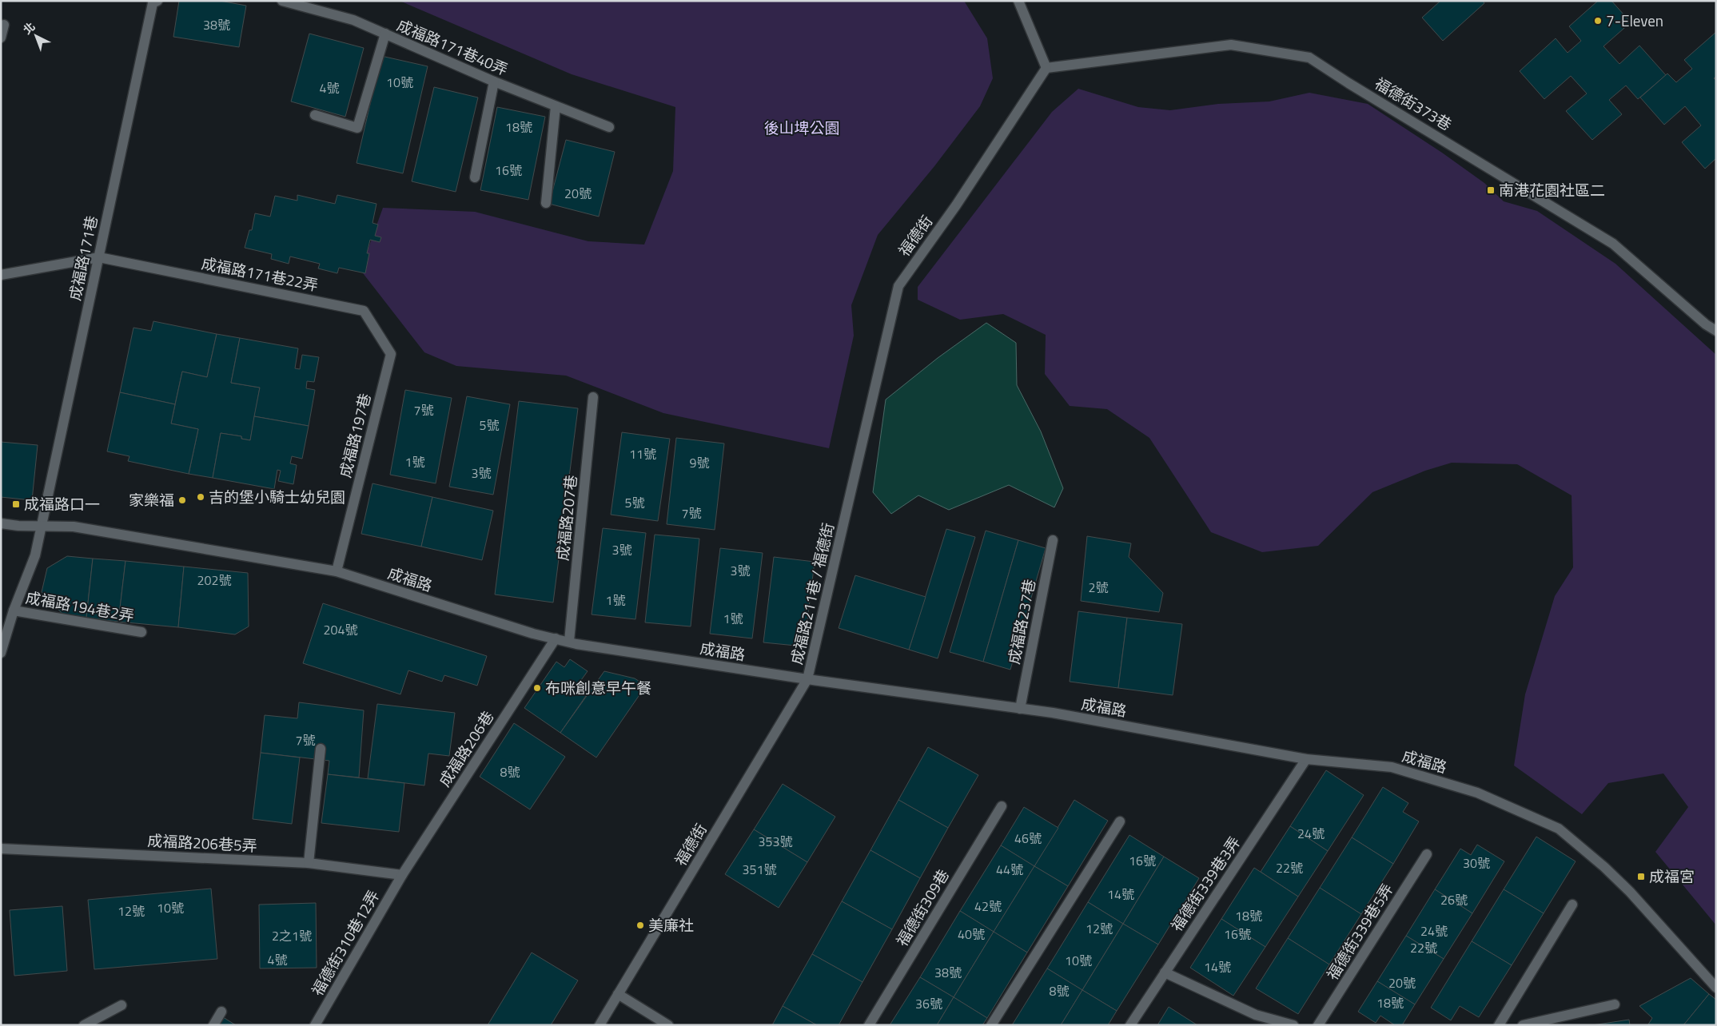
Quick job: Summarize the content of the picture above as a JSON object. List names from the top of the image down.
{
  "streets": {
    "street": [
      "成福路171巷40弄",
      "福德街373巷",
      "福德街",
      "成福路171巷",
      "成福路171巷22弄",
      "成福路197巷",
      "成福路207巷",
      "成福路",
      "成福路211巷 / 福德街",
      "成福路194巷2弄",
      "成福路237巷",
      "成福路206巷",
      "成福路206巷5弄",
      "福德街339巷3弄",
      "福德街309巷",
      "福德街339巷5弄",
      "福德街310巷12弄"
    ]
  },
  "crossings": [
    ["福德街373巷", "福德街"],
    ["福德街", "成福路"],
    ["福德街", "成福路211巷 / 福德街"],
    ["成福路171巷", "成福路171巷22弄"],
    ["成福路171巷", "成福路"],
    ["成福路171巷", "成福路194巷2弄"],
    ["成福路171巷22弄", "成福路197巷"],
    ["成福路197巷", "成福路"],
    ["成福路207巷", "成福路"],
    ["成福路", "成福路211巷 / 福德街"],
    ["成福路", "成福路237巷"],
    ["成福路", "成福路206巷"],
    ["成福路", "福德街339巷3弄"],
    ["成福路206巷", "成福路206巷5弄"],
    ["成福路206巷", "福德街310巷12弄"],
    ["成福路206巷5弄", "福德街310巷12弄"]
  ],
  "parks": ["後山埤公園"],
  "places": {
    "other": [
      "7-Eleven",
      "吉的堡小騎士幼兒園",
      "家樂福",
      "布咪創意早午餐",
      "美廉社"
    ],
    "transit": ["南港花園社區二", "成福路口一", "成福宮"]
  },
  "house_numbers": [
    "38號",
    "10號",
    "4號",
    "18號",
    "16號",
    "20號",
    "7號",
    "5號",
    "11號",
    "1號",
    "9號",
    "3號",
    "5號",
    "7號",
    "3號",
    "3號",
    "202號",
    "2號",
    "1號",
    "1號",
    "204號",
    "7號",
    "8號",
    "24號",
    "46號",
    "353號",
    "16號",
    "30號",
    "22號",
    "351號",
    "44號",
    "14號",
    "26號",
    "42號",
    "10號",
    "12號",
    "18號",
    "12號",
    "24號",
    "40號",
    "16號",
    "2之1號",
    "22號",
    "4號",
    "10號",
    "14號",
    "38號",
    "20號",
    "8號",
    "18號",
    "36號"
  ],
  "north": "top left"
}
